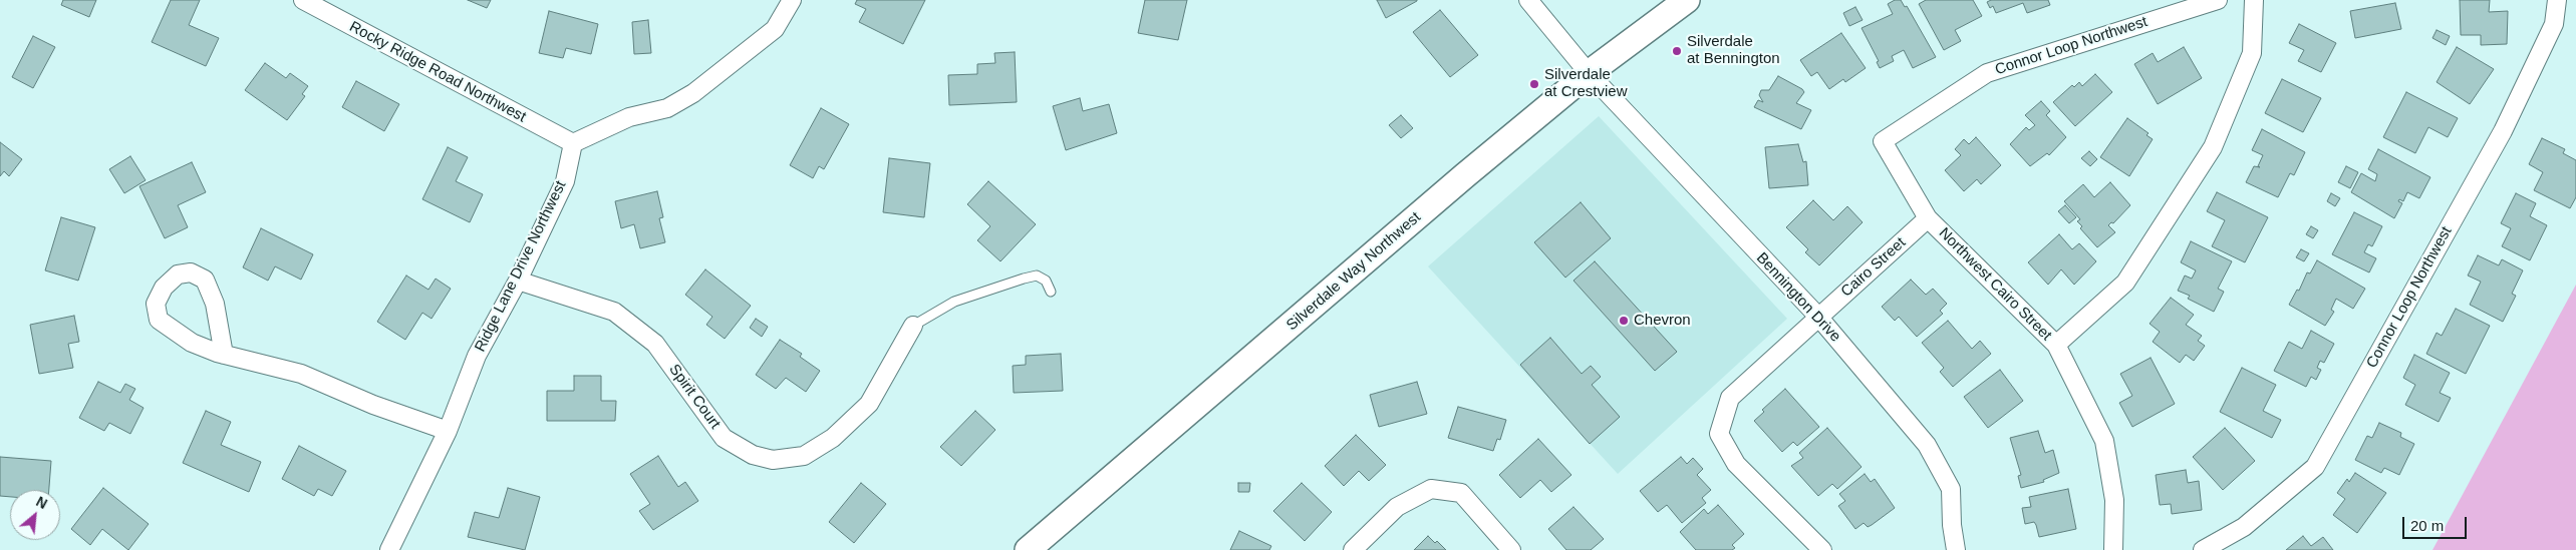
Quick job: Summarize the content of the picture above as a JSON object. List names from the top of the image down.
{
  "streets": {
    "main road": ["Silverdale Way Northwest"],
    "street": [
      "Connor Loop Northwest",
      "Rocky Ridge Road Northwest",
      "Ridge Lane Drive Northwest",
      "Cairo Street",
      "Northwest Cairo Street",
      "Bennington Drive",
      "Spirit Court"
    ]
  },
  "crossings": [
    ["Connor Loop Northwest", "Northwest Cairo Street"],
    ["Rocky Ridge Road Northwest", "Ridge Lane Drive Northwest"],
    ["Ridge Lane Drive Northwest", "Spirit Court"],
    ["Cairo Street", "Northwest Cairo Street"],
    ["Cairo Street", "Bennington Drive"],
    ["Silverdale Way Northwest", "Bennington Drive"]
  ],
  "places": ["Silverdale at Bennington", "Silverdale at Crestview", "Chevron"],
  "scale_bar": "20 m",
  "north": "top right"
}
